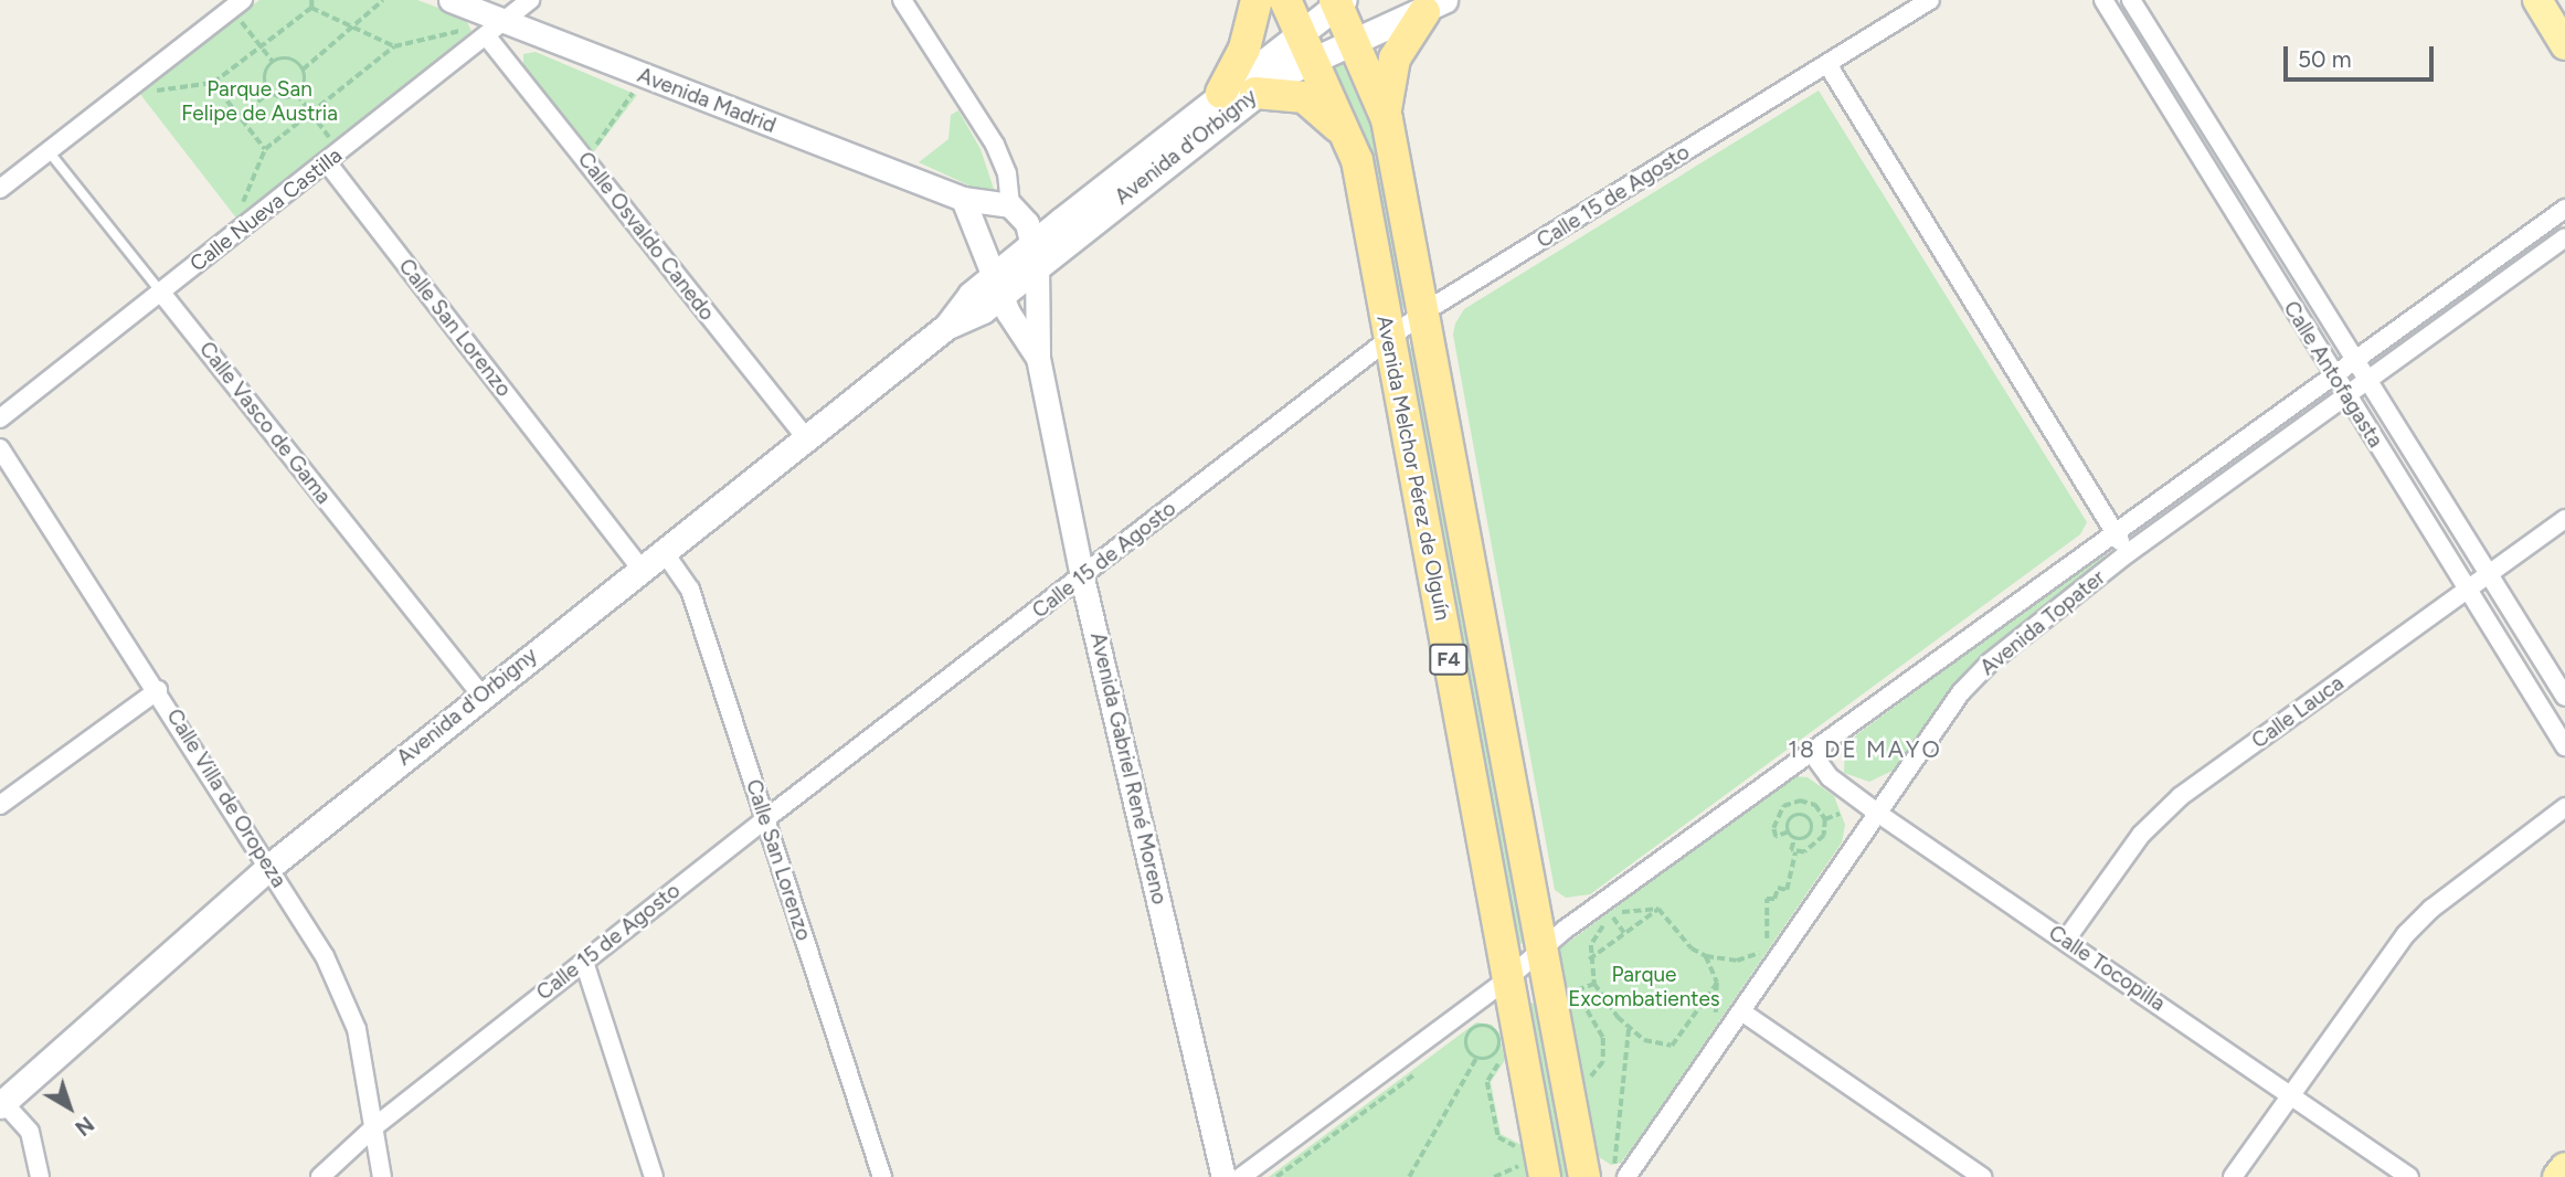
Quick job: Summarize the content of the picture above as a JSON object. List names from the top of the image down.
{
  "streets": {
    "highway": ["Avenida Melchor Pérez de Olguín", "F4"],
    "main road": ["Avenida d'Orbigny"],
    "street": [
      "Avenida Madrid",
      "Calle 15 de Agosto",
      "Calle Nueva Castilla",
      "Calle Osvaldo Canedo",
      "Calle San Lorenzo",
      "Calle Antofagasta",
      "Calle Vasco de Gama",
      "Avenida Topater",
      "Calle Lauca",
      "Avenida Gabriel René Moreno",
      "Calle Villa de Oropeza",
      "Calle Tocopilla"
    ]
  },
  "crossings": [
    ["Avenida Madrid", "Calle Nueva Castilla"],
    ["Avenida Madrid", "Calle Osvaldo Canedo"],
    ["Avenida d'Orbigny", "Calle Osvaldo Canedo"],
    ["Avenida d'Orbigny", "Calle San Lorenzo"],
    ["Avenida d'Orbigny", "Calle Vasco de Gama"],
    ["Avenida d'Orbigny", "Avenida Melchor Pérez de Olguín"],
    ["Avenida d'Orbigny", "Avenida Gabriel René Moreno"],
    ["Avenida d'Orbigny", "Calle Villa de Oropeza"],
    ["Calle 15 de Agosto", "Calle San Lorenzo"],
    ["Calle 15 de Agosto", "Avenida Melchor Pérez de Olguín"],
    ["Calle 15 de Agosto", "Avenida Gabriel René Moreno"],
    ["Calle 15 de Agosto", "Calle Villa de Oropeza"],
    ["Calle Nueva Castilla", "Calle Osvaldo Canedo"],
    ["Calle Nueva Castilla", "Calle San Lorenzo"],
    ["Calle Nueva Castilla", "Calle Vasco de Gama"],
    ["Calle Antofagasta", "Avenida Topater"],
    ["Calle Antofagasta", "Calle Lauca"],
    ["Avenida Melchor Pérez de Olguín", "Avenida Topater"],
    ["Avenida Topater", "Calle Tocopilla"],
    ["Calle Lauca", "Calle Tocopilla"]
  ],
  "districts": ["18 DE MAYO"],
  "parks": ["Parque San Felipe de Austria", "Parque Excombatientes"],
  "scale_bar": "50 m",
  "north": "bottom right"
}
